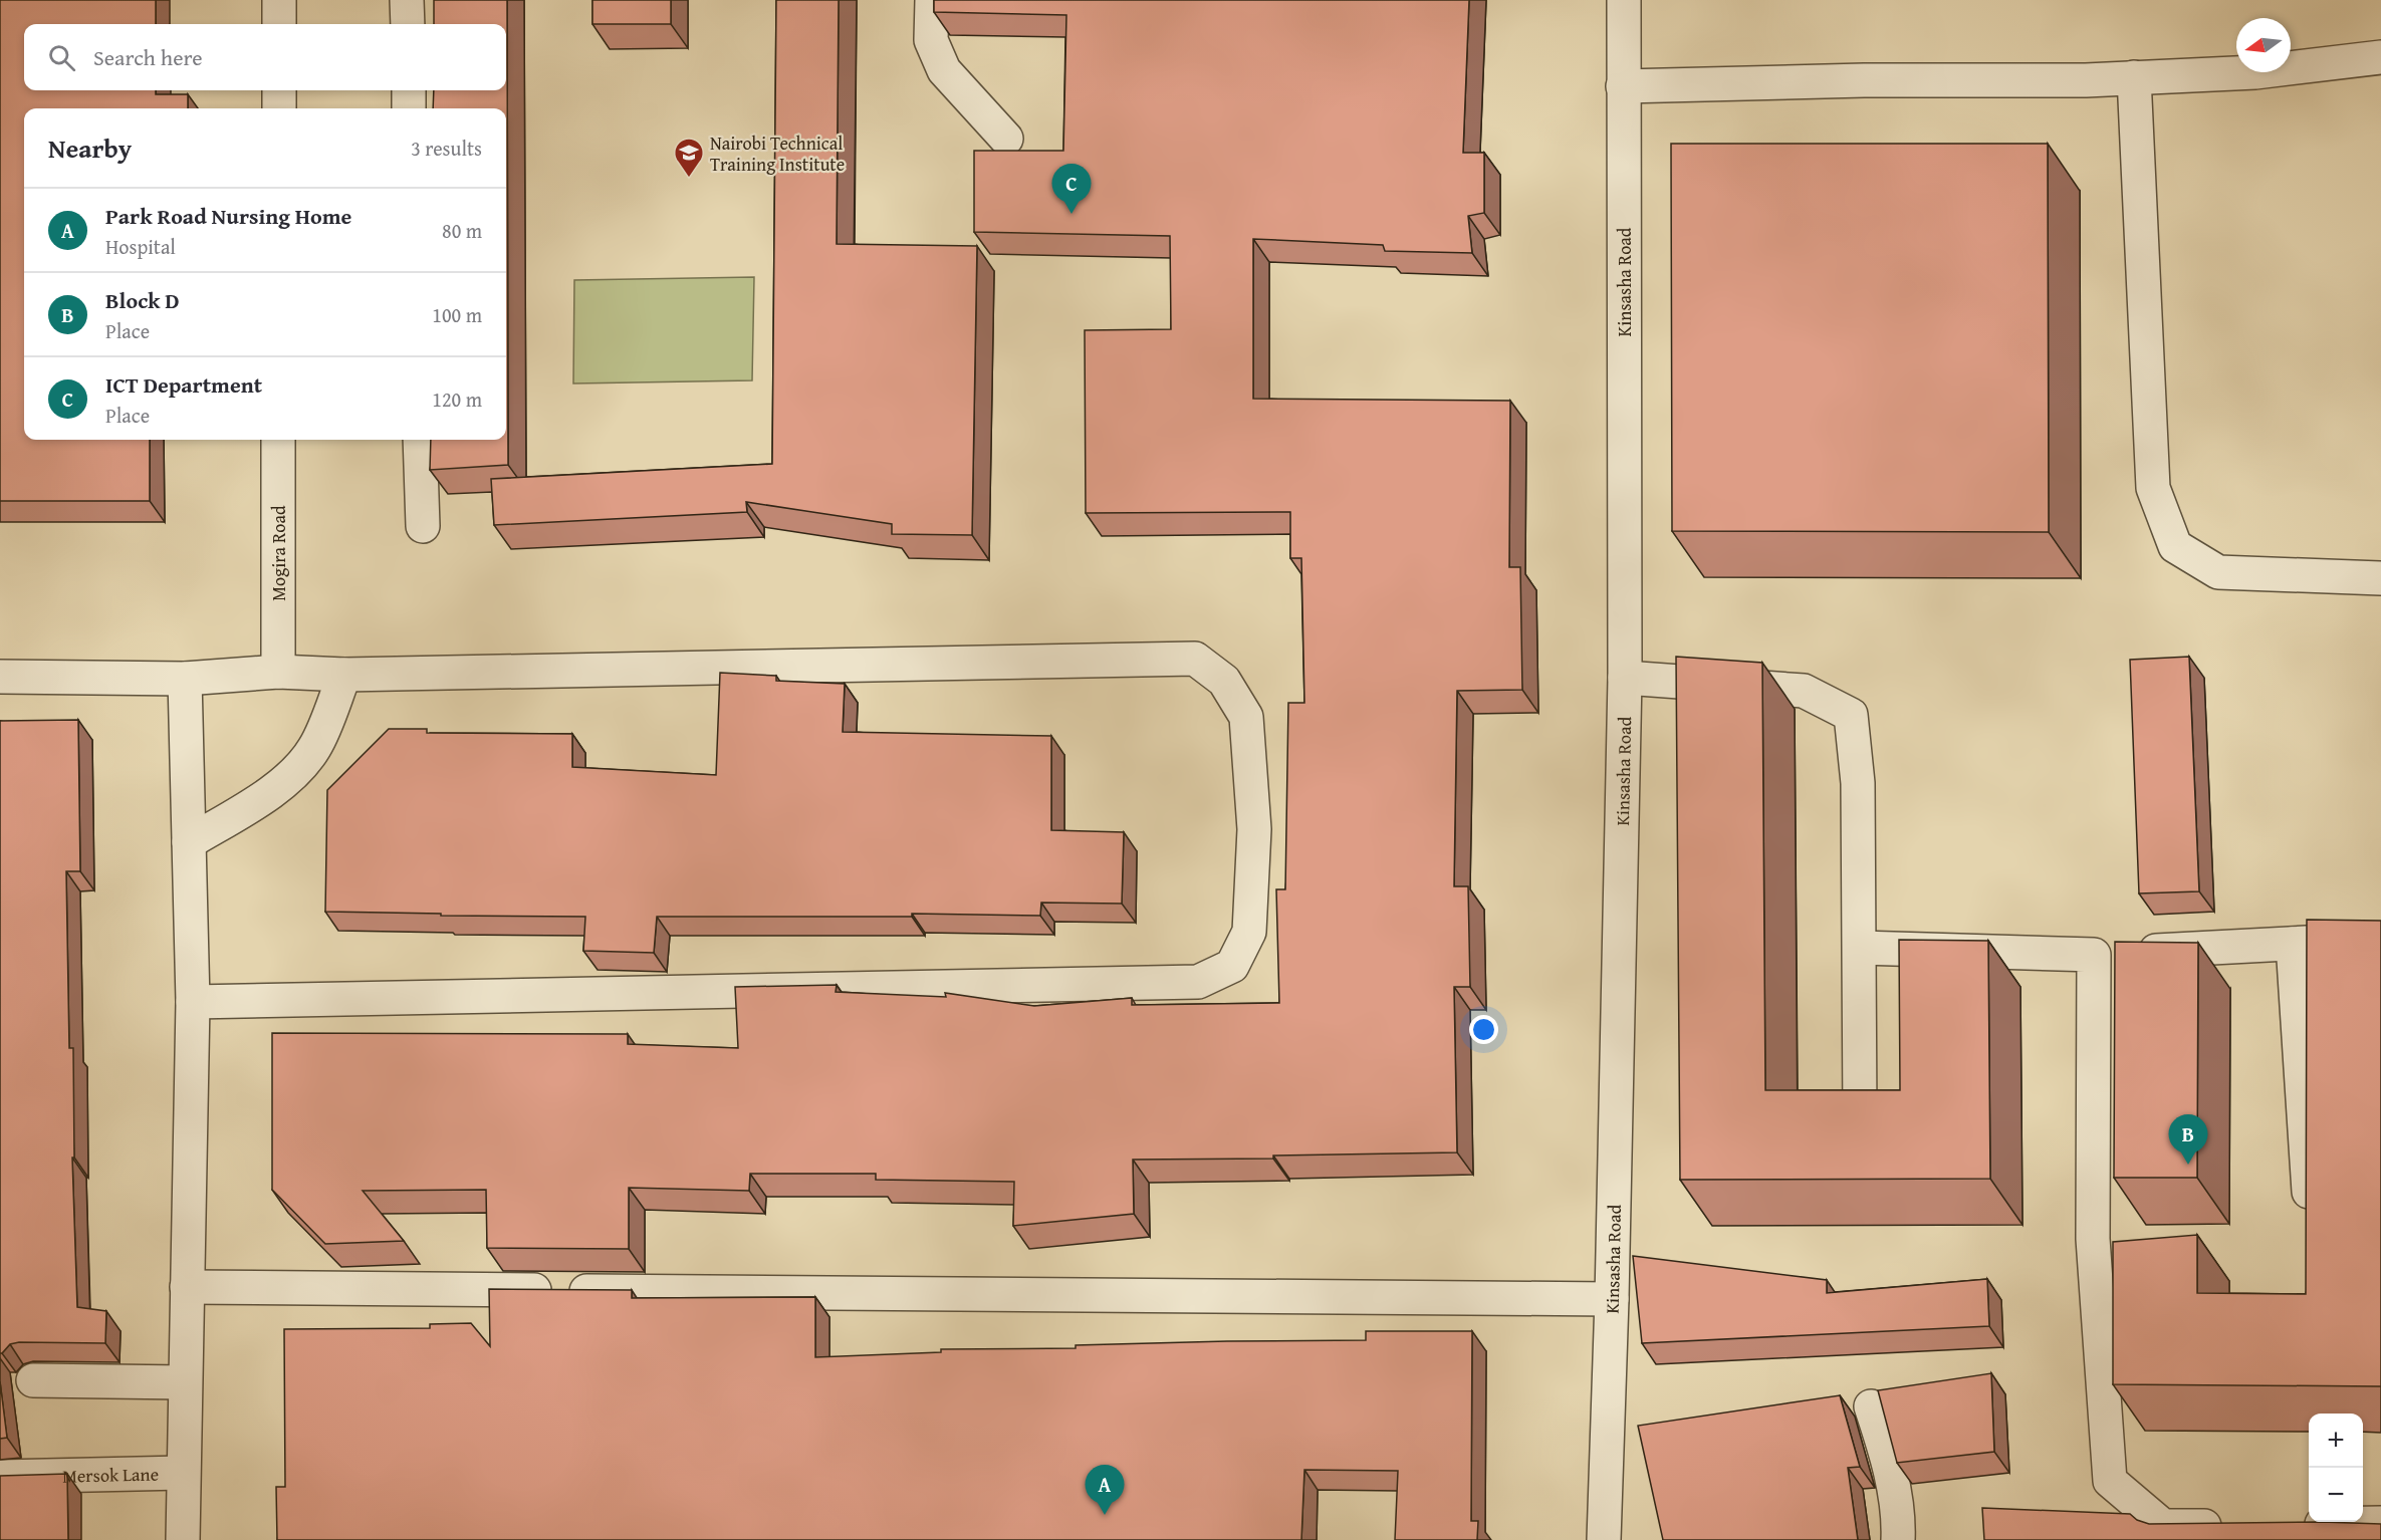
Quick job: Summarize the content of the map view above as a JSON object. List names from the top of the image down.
{
  "streets": {
    "street": ["Kinsasha Road", "Mogira Road", "Mersok Lane"]
  },
  "places": {
    "school or university": ["Nairobi Technical Training Institute"]
  },
  "north": "left",
  "page": {
    "search": "Search here",
    "heading": ["Nearby", "3 results"],
    "pins": ["C", "B", "A"],
    "list": [
      {
        "mark": "A",
        "name": "Park Road Nursing Home",
        "note": "Hospital",
        "value": "80 m"
      },
      {
        "mark": "B",
        "name": "Block D",
        "note": "Place",
        "value": "100 m"
      },
      {
        "mark": "C",
        "name": "ICT Department",
        "note": "Place",
        "value": "120 m"
      }
    ],
    "map_buttons": ["+", "−"]
  }
}
